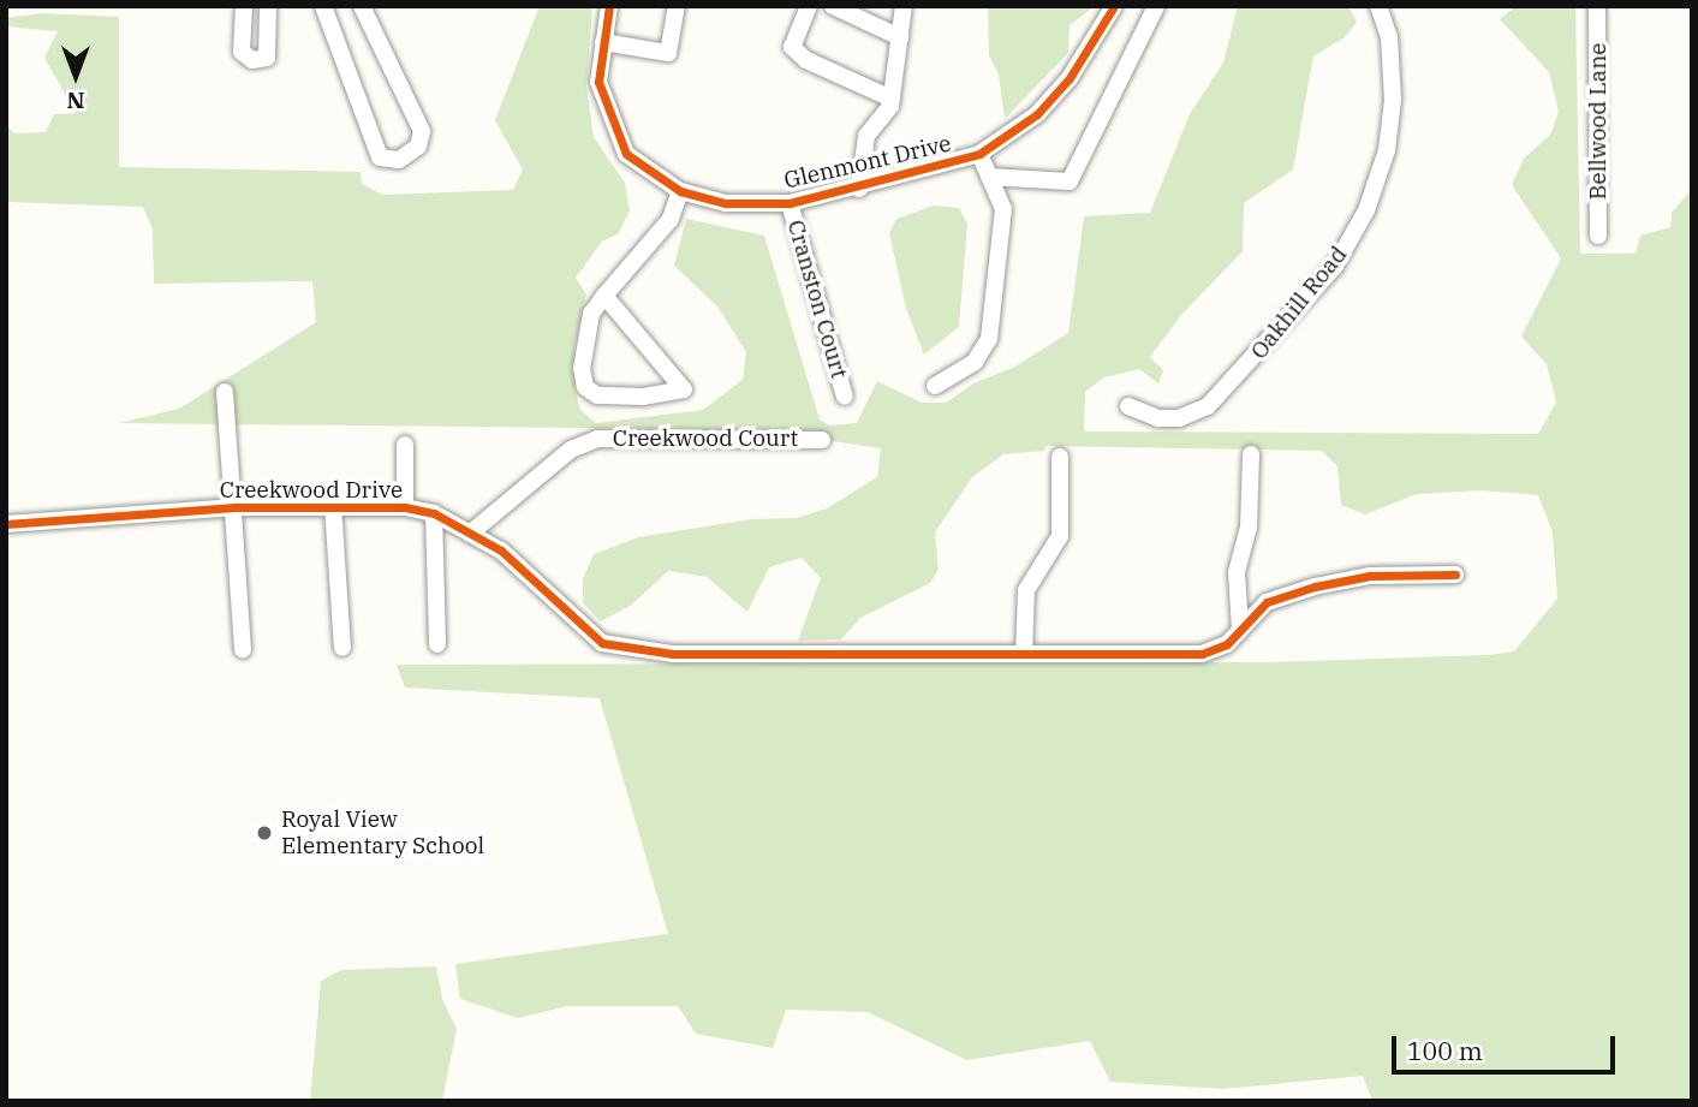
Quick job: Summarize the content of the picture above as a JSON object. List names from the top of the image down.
{
  "streets": {
    "street": [
      "Bellwood Lane",
      "Glenmont Drive",
      "Cranston Court",
      "Oakhill Road",
      "Creekwood Court",
      "Creekwood Drive"
    ]
  },
  "crossings": [
    ["Glenmont Drive", "Cranston Court"],
    ["Creekwood Court", "Creekwood Drive"]
  ],
  "places": ["Royal View Elementary School"],
  "scale_bar": "100 m",
  "north": "bottom"
}
